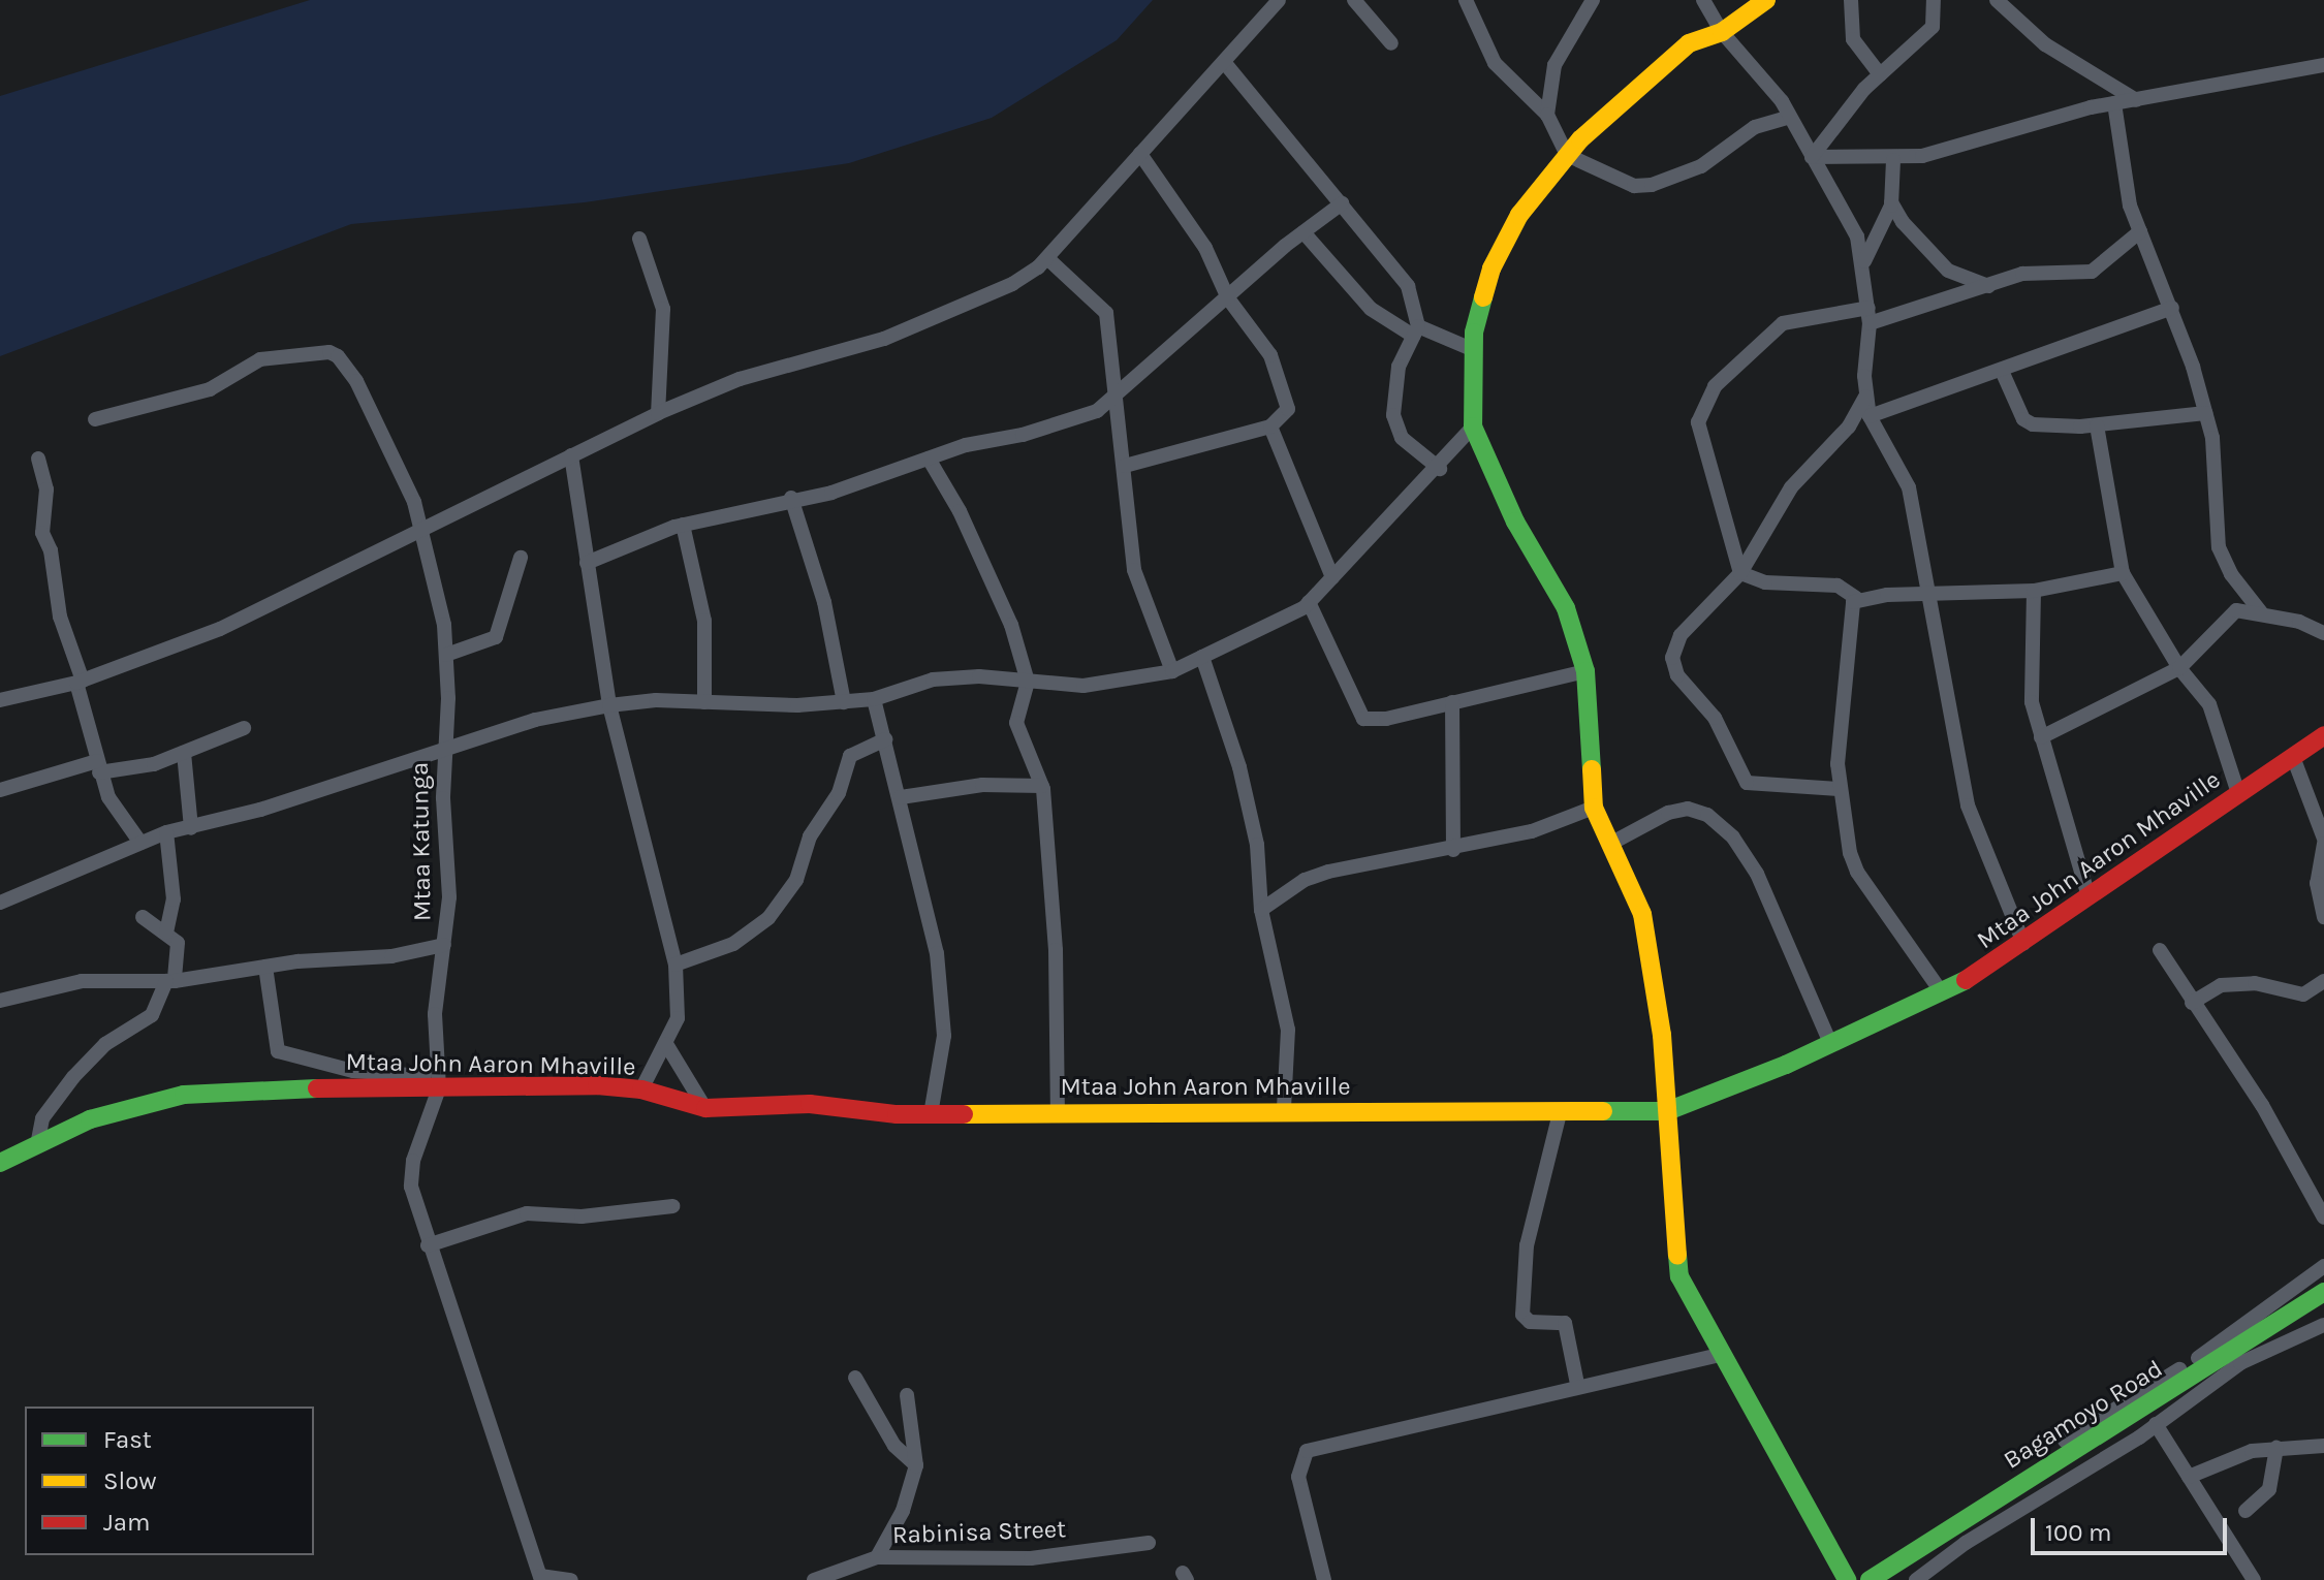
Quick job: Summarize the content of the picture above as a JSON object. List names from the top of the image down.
{
  "streets": {
    "main road": ["Mtaa John Aaron Mhaville", "Bagamoyo Road"],
    "street": ["Mtaa Katunga", "Rabinisa Street"]
  },
  "crossings": [
    ["Mtaa Katunga", "Mtaa John Aaron Mhaville"]
  ],
  "legend": ["Fast", "Slow", "Jam"],
  "scale_bar": "100 m"
}
